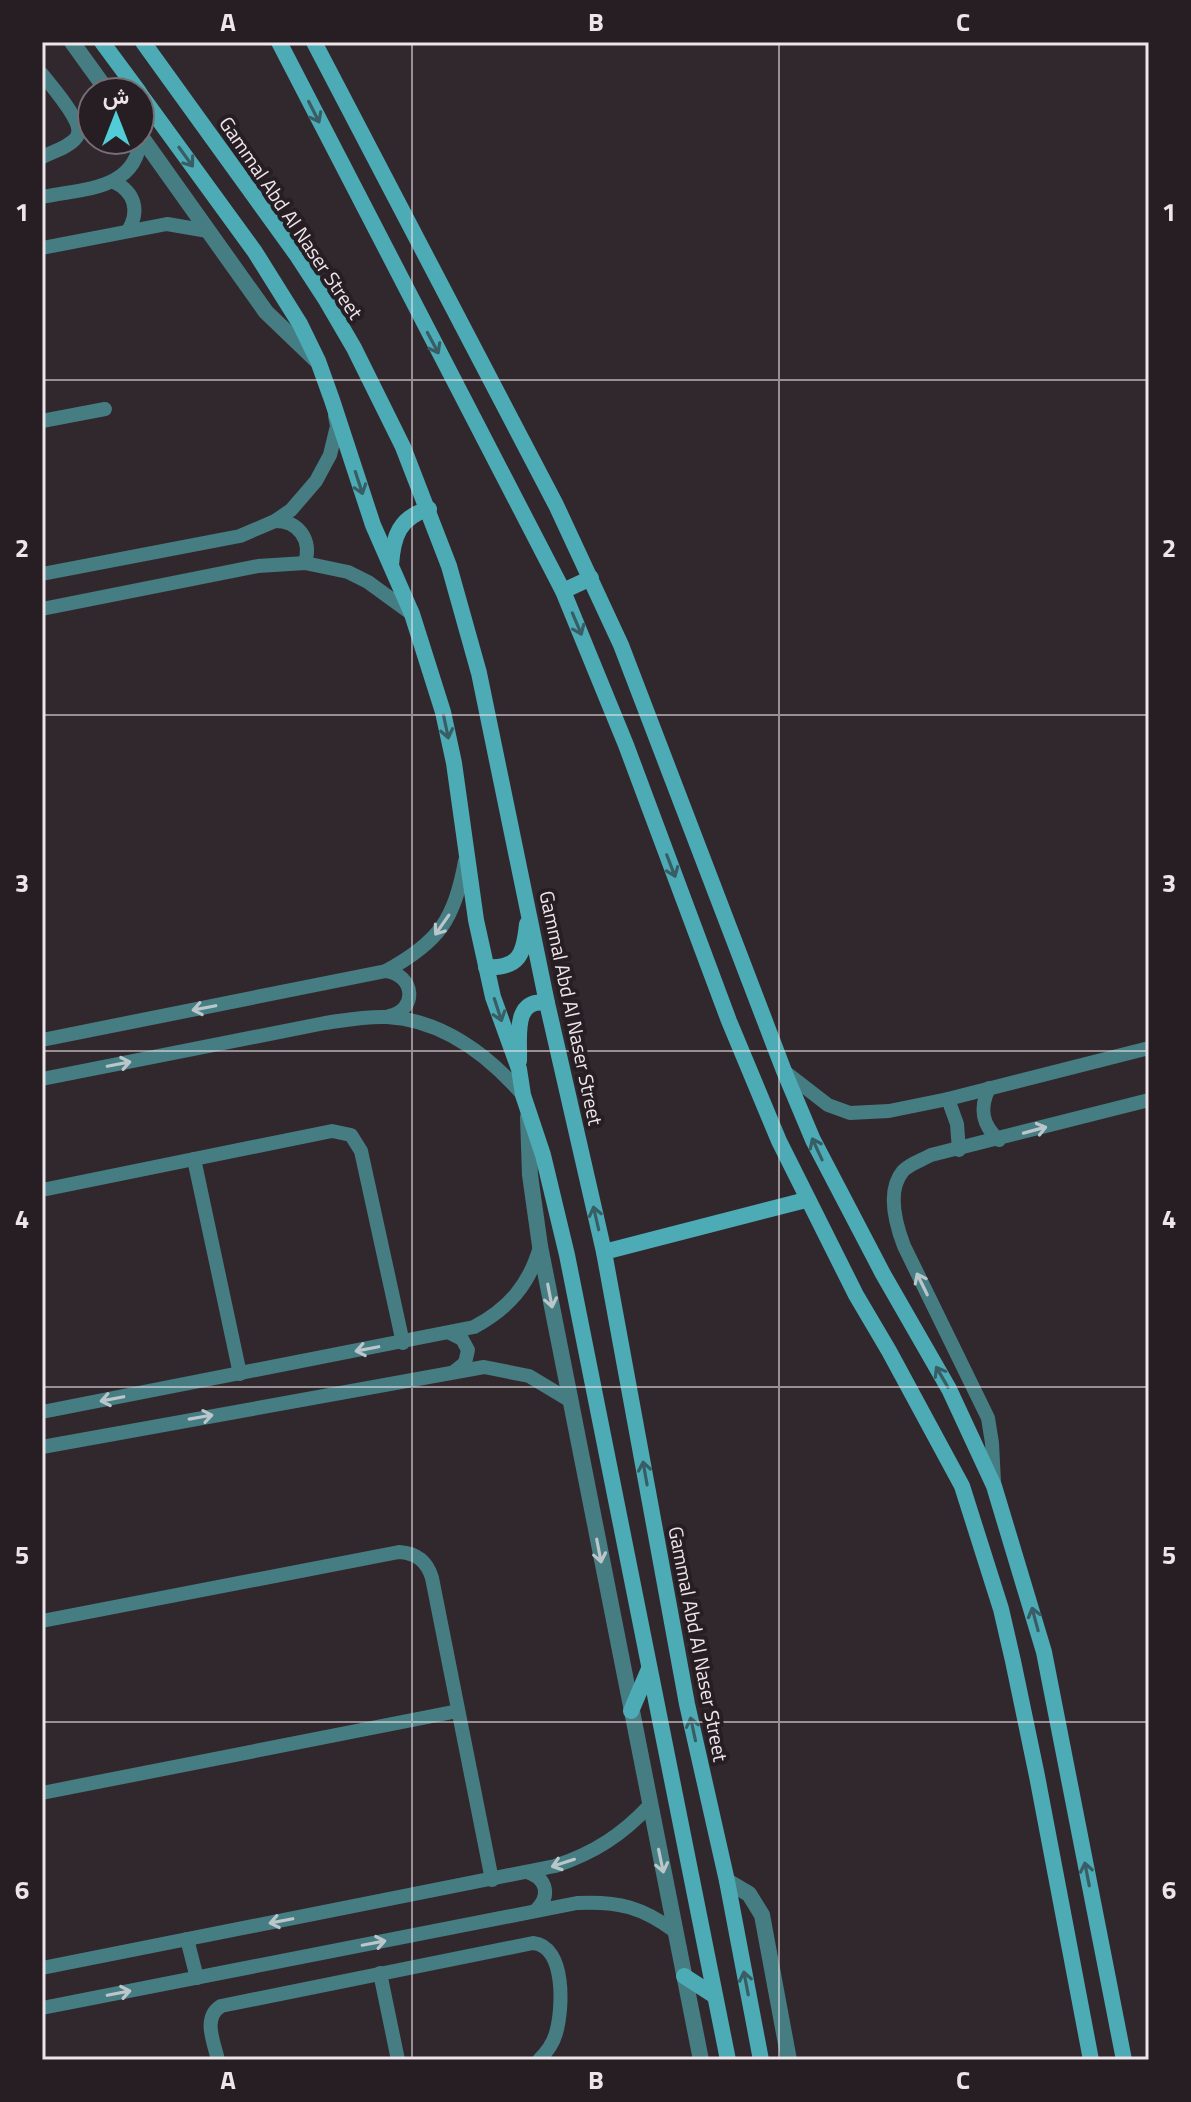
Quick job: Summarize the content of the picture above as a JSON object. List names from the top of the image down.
{
  "streets": {
    "main road": ["Gammal Abd Al Naser Street"]
  },
  "north": "top",
  "grid": {
    "columns": ["A", "B", "C"],
    "rows": [
      "1",
      "2",
      "3",
      "4",
      "5",
      "6"
    ]
  }
}
